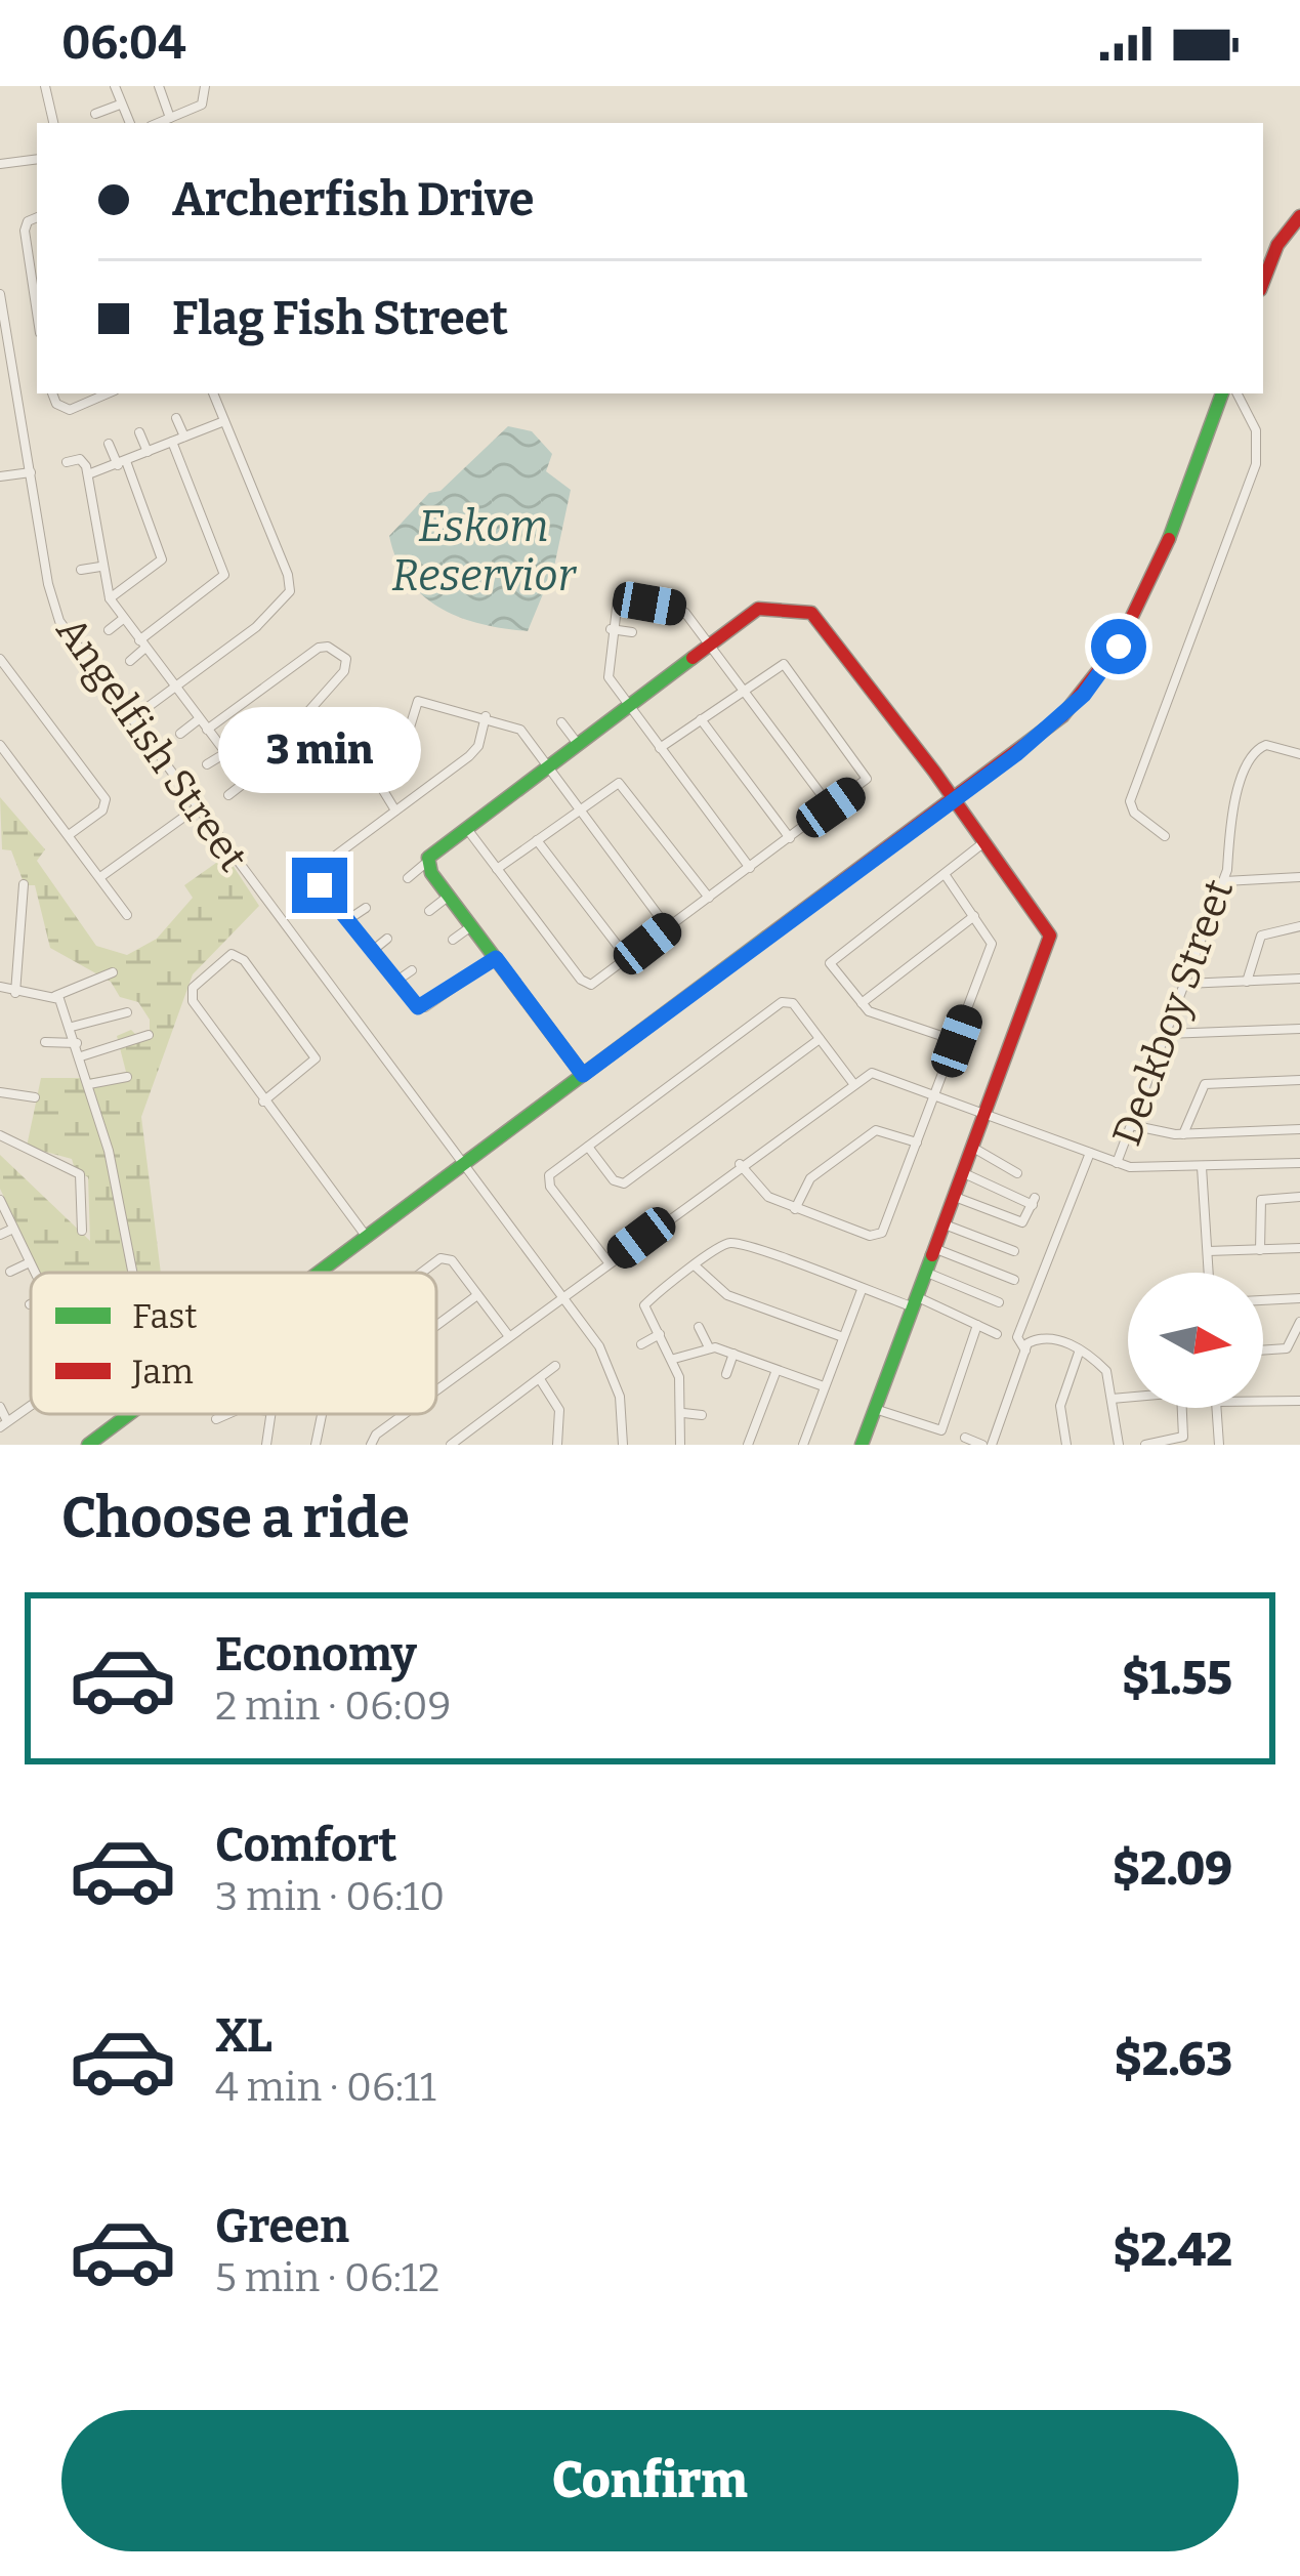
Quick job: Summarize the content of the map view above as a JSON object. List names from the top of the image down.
{
  "streets": {
    "street": ["Angelfish Street", "Deckboy Street"]
  },
  "water": ["Eskom Reservior"],
  "legend": ["Fast", "Jam"],
  "north": "right",
  "page": {
    "status": "06:04",
    "banner": ["Archerfish Drive", "Flag Fish Street"],
    "bubble": "3 min",
    "heading": "Choose a ride",
    "list": [
      {
        "name": "Economy",
        "note": "2 min · 06:09",
        "value": "$1.55"
      },
      {
        "name": "Comfort",
        "note": "3 min · 06:10",
        "value": "$2.09"
      },
      {
        "name": "XL",
        "note": "4 min · 06:11",
        "value": "$2.63"
      },
      {
        "name": "Green",
        "note": "5 min · 06:12",
        "value": "$2.42"
      }
    ],
    "buttons": "Confirm"
  }
}
